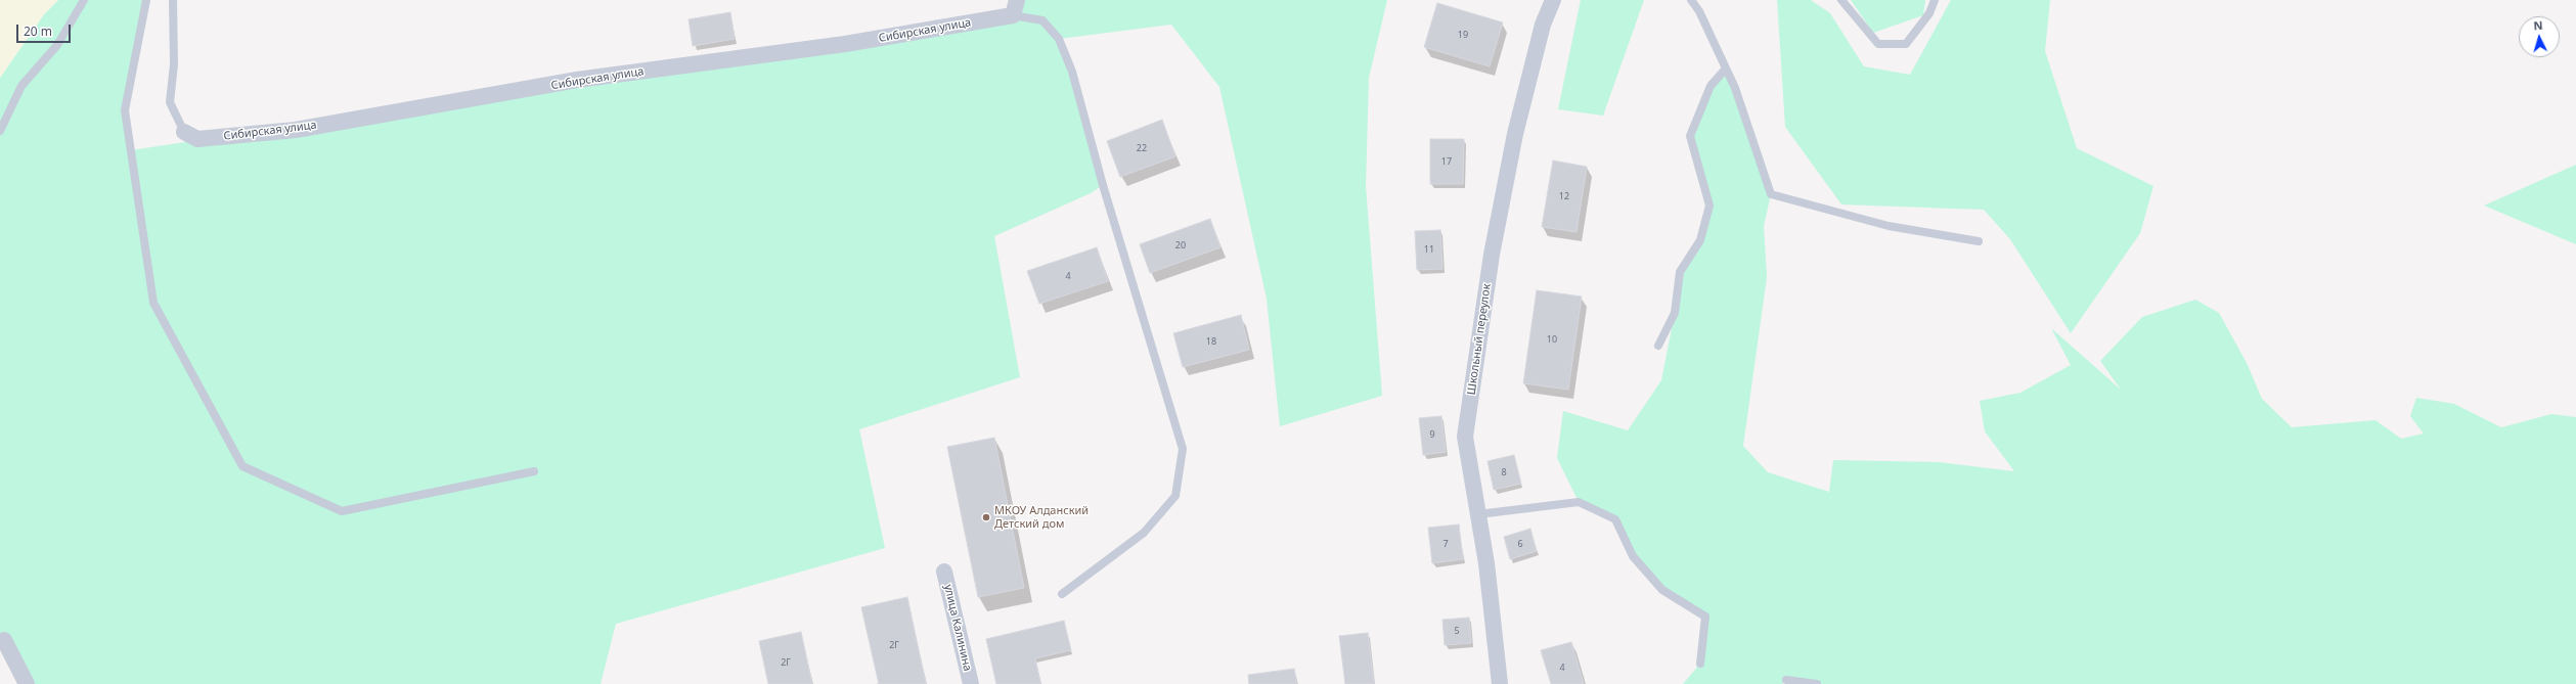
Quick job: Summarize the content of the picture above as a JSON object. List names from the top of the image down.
{
  "streets": {
    "street": ["Сибирская улица", "Школьный переулок", "улица Калинина"]
  },
  "places": ["МКОУ Алданский Детский дом"],
  "house_numbers": [
    "19",
    "22",
    "17",
    "12",
    "20",
    "11",
    "4",
    "10",
    "18",
    "9",
    "8",
    "7",
    "6",
    "5",
    "2Г",
    "2Г",
    "4"
  ],
  "scale_bar": "20 m",
  "north": "top"
}
